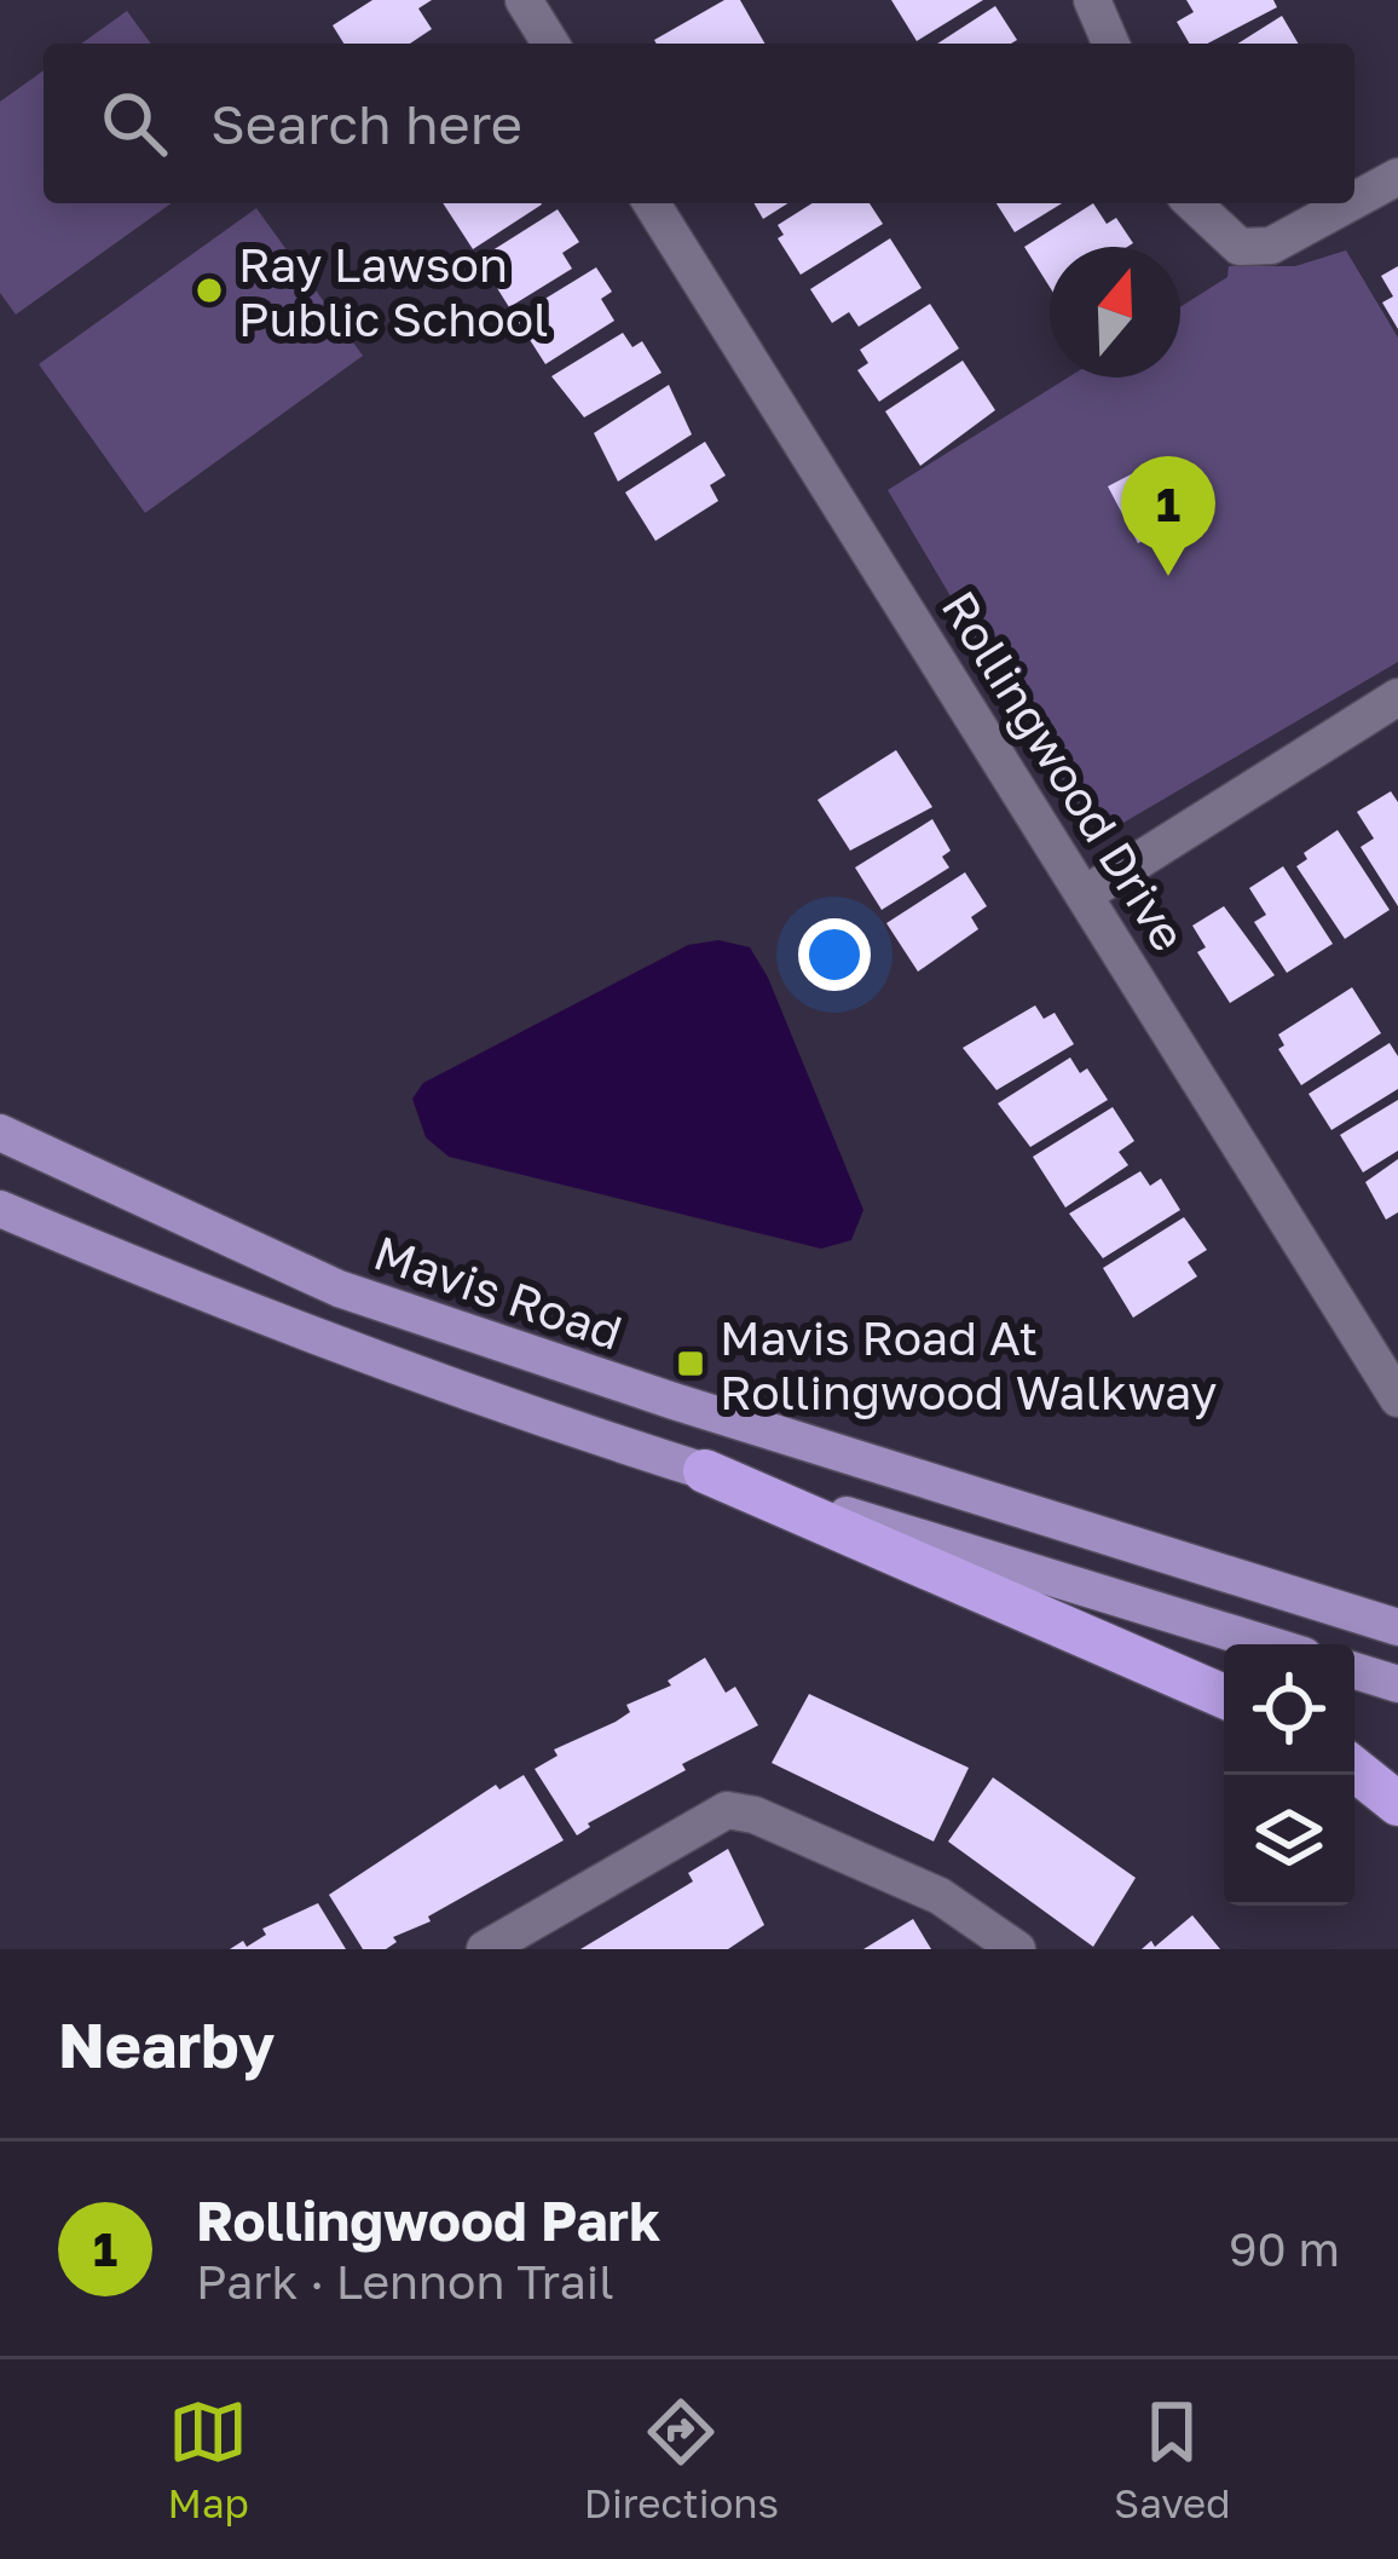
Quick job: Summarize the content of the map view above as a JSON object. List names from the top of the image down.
{
  "streets": {
    "main road": ["Mavis Road"],
    "street": ["Rollingwood Drive"]
  },
  "places": {
    "other": ["Ray Lawson Public School"],
    "transit": ["Mavis Road At Rollingwood Walkway"]
  },
  "north": "top",
  "page": {
    "search": "Search here",
    "pins": "1",
    "heading": "Nearby",
    "list": [
      {
        "mark": "1",
        "name": "Rollingwood Park",
        "note": "Park · Lennon Trail",
        "value": "90 m"
      }
    ],
    "nav": ["Map", "Directions", "Saved"]
  }
}
